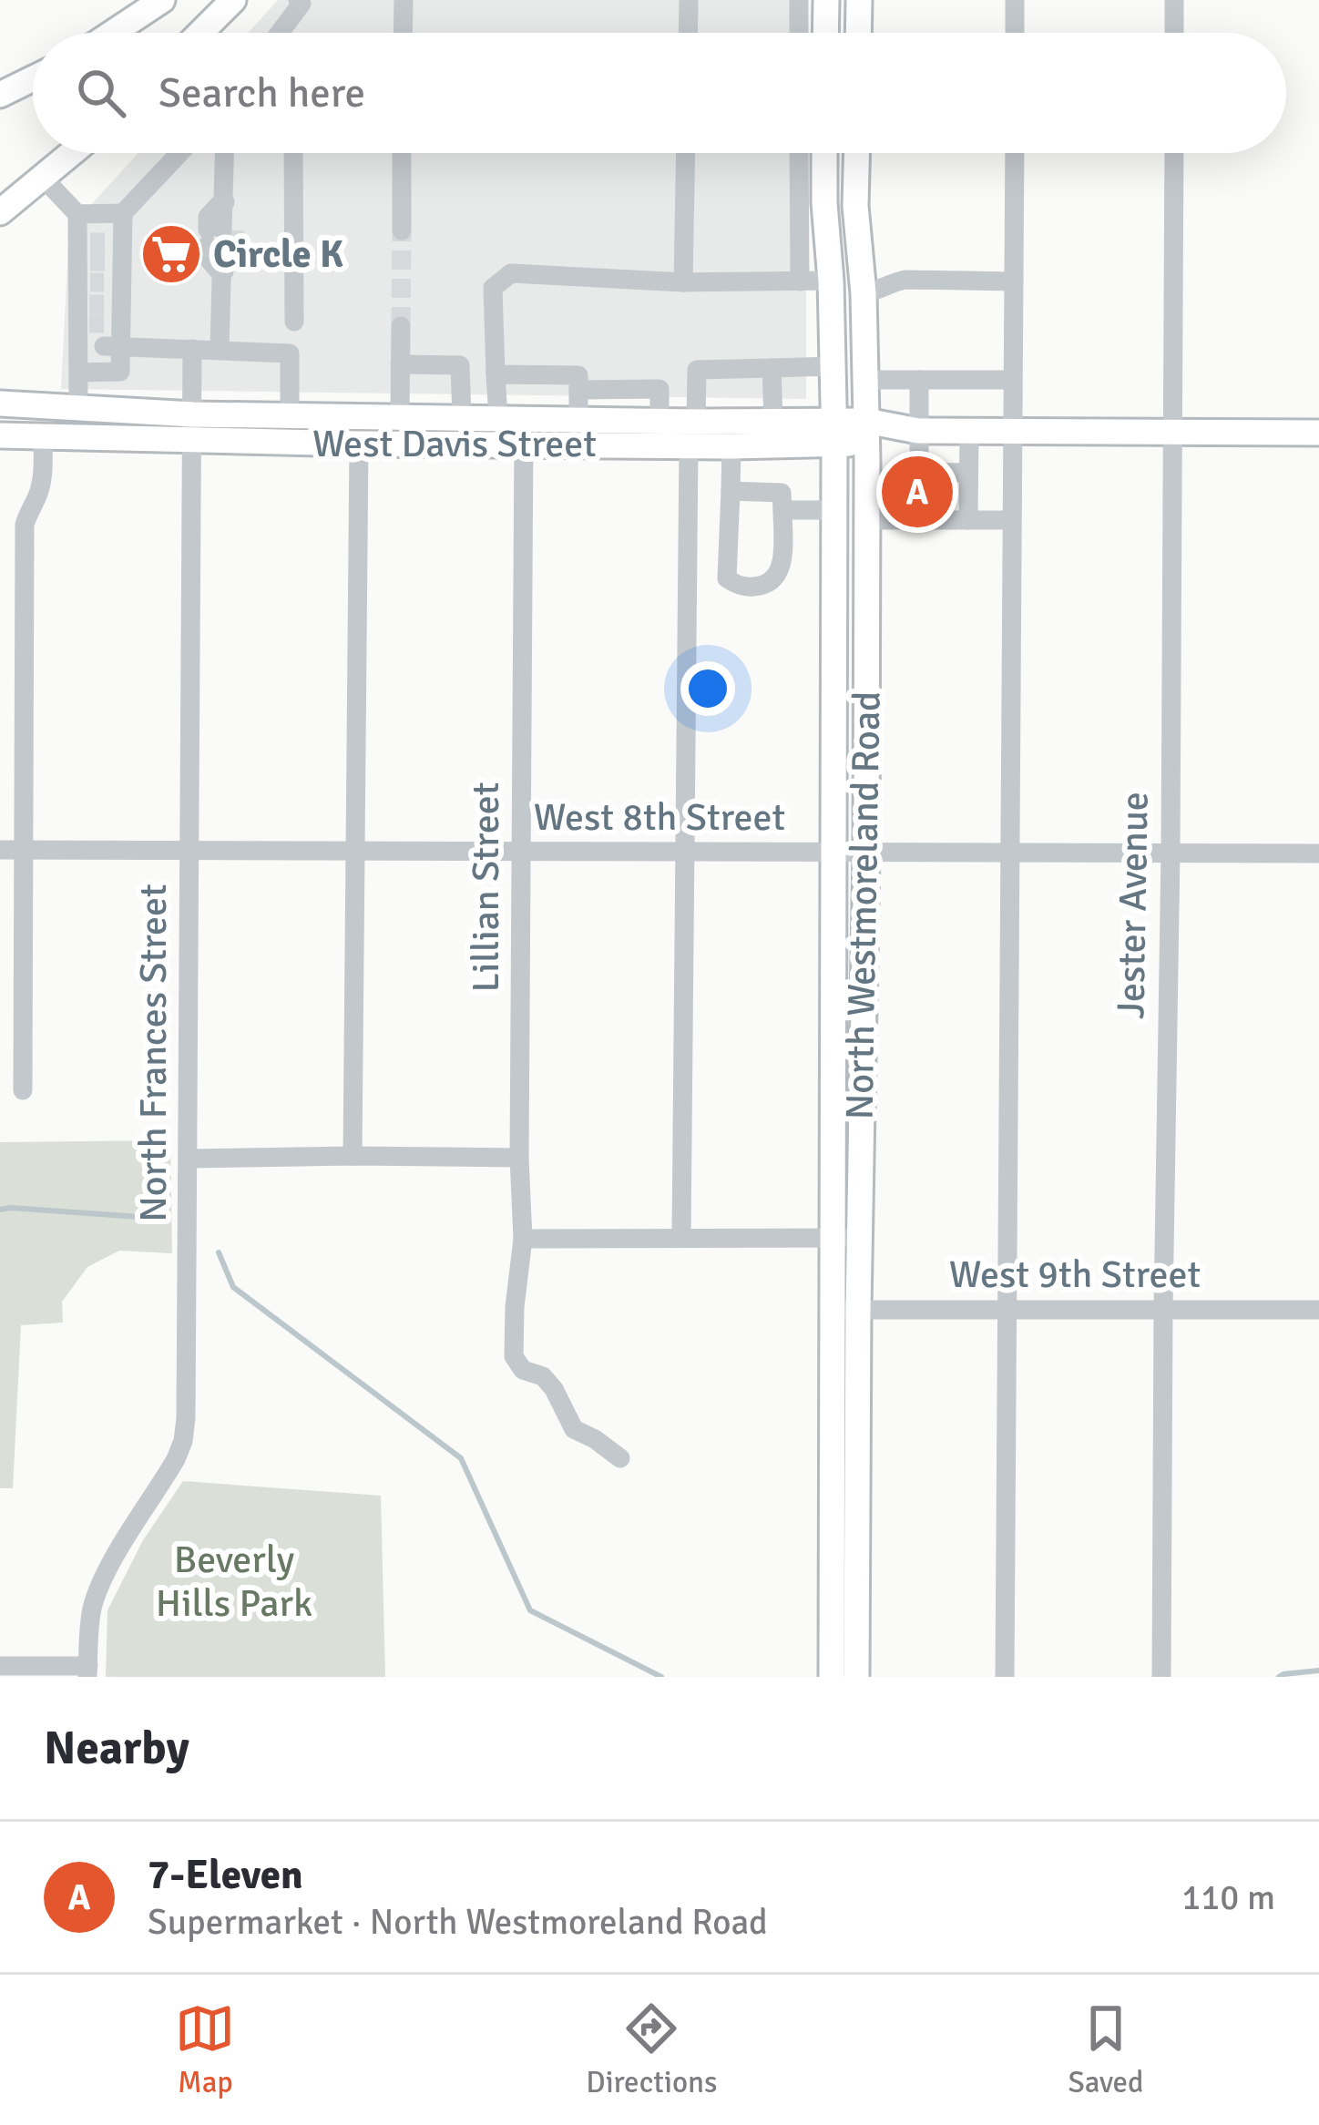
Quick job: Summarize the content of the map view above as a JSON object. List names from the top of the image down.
{
  "streets": {
    "main road": ["West Davis Street", "North Westmoreland Road"],
    "street": [
      "West 8th Street",
      "Lillian Street",
      "Jester Avenue",
      "North Frances Street",
      "West 9th Street"
    ]
  },
  "crossings": [
    ["West Davis Street", "Lillian Street"],
    ["West Davis Street", "North Westmoreland Road"],
    ["West Davis Street", "Jester Avenue"],
    ["West Davis Street", "North Frances Street"],
    ["West 8th Street", "Lillian Street"],
    ["West 8th Street", "North Westmoreland Road"],
    ["West 8th Street", "Jester Avenue"],
    ["West 8th Street", "North Frances Street"],
    ["North Westmoreland Road", "West 9th Street"],
    ["Jester Avenue", "West 9th Street"]
  ],
  "parks": ["Beverly Hills Park"],
  "places": {
    "supermarket": ["Circle K"]
  },
  "page": {
    "search": "Search here",
    "pins": "A",
    "heading": "Nearby",
    "list": [
      {
        "mark": "A",
        "name": "7-Eleven",
        "note": "Supermarket · North Westmoreland Road",
        "value": "110 m"
      }
    ],
    "nav": ["Map", "Directions", "Saved"]
  }
}
